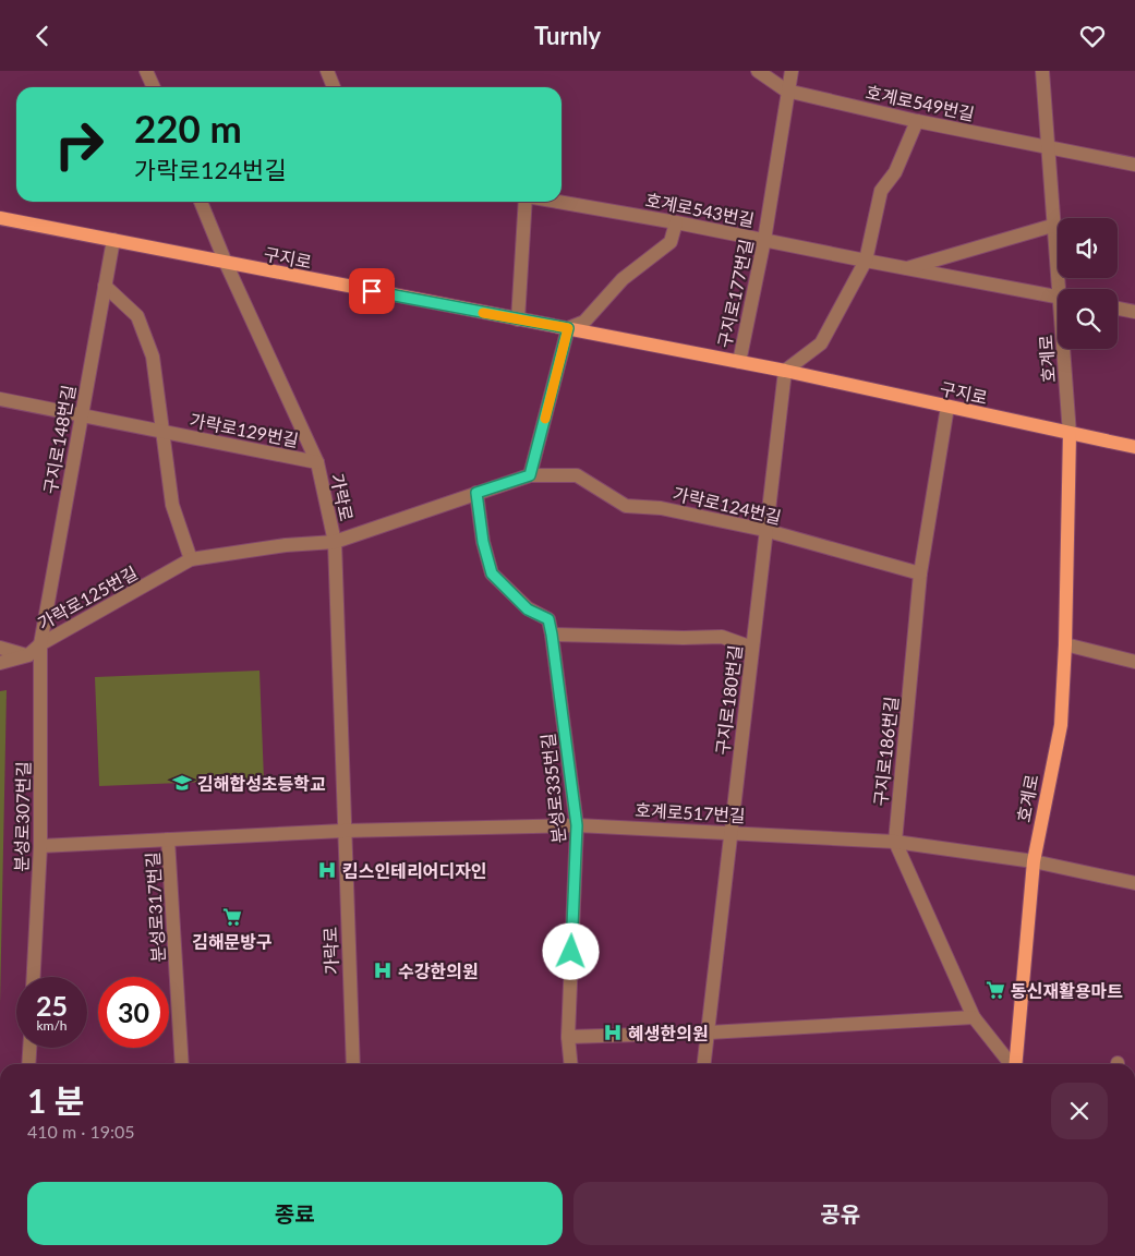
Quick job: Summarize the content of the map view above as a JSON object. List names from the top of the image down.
{
  "streets": {
    "main road": ["구지로", "호계로"],
    "street": [
      "호계로549번길",
      "호계로543번길",
      "구지로177번길",
      "가락로129번길",
      "구지로148번길",
      "가락로",
      "가락로124번길",
      "가락로125번길",
      "구지로180번길",
      "구지로186번길",
      "분성로335번길",
      "호계로517번길",
      "분성로307번길",
      "분성로317번길"
    ]
  },
  "crossings": [
    ["호계로549번길", "구지로177번길"],
    ["호계로549번길", "호계로"],
    ["호계로543번길", "구지로177번길"],
    ["호계로543번길", "호계로"],
    ["구지로", "구지로177번길"],
    ["구지로", "호계로"],
    ["구지로", "구지로148번길"],
    ["구지로", "가락로"],
    ["구지로", "구지로180번길"],
    ["구지로", "구지로186번길"],
    ["호계로", "호계로517번길"],
    ["가락로129번길", "구지로148번길"],
    ["가락로129번길", "가락로"],
    ["구지로148번길", "가락로125번길"],
    ["구지로148번길", "분성로307번길"],
    ["가락로", "가락로124번길"],
    ["가락로", "가락로125번길"],
    ["가락로", "호계로517번길"],
    ["가락로124번길", "가락로125번길"],
    ["가락로124번길", "구지로180번길"],
    ["가락로124번길", "구지로186번길"],
    ["가락로124번길", "분성로335번길"],
    ["가락로125번길", "분성로307번길"],
    ["구지로180번길", "호계로517번길"],
    ["구지로186번길", "호계로517번길"],
    ["분성로335번길", "호계로517번길"]
  ],
  "places": {
    "school or university": ["김해합성초등학교"],
    "hospital": ["킴스인테리어디자인", "수강한의원", "혜생한의원"],
    "supermarket": ["김해문방구", "동신재활용마트"]
  },
  "page": {
    "header": "Turnly",
    "turn": ["220 m", "가락로124번길"],
    "speed": "25 km/h",
    "limit": "30",
    "heading": ["1 분", "410 m · 19:05"],
    "buttons": ["종료", "공유"]
  }
}
